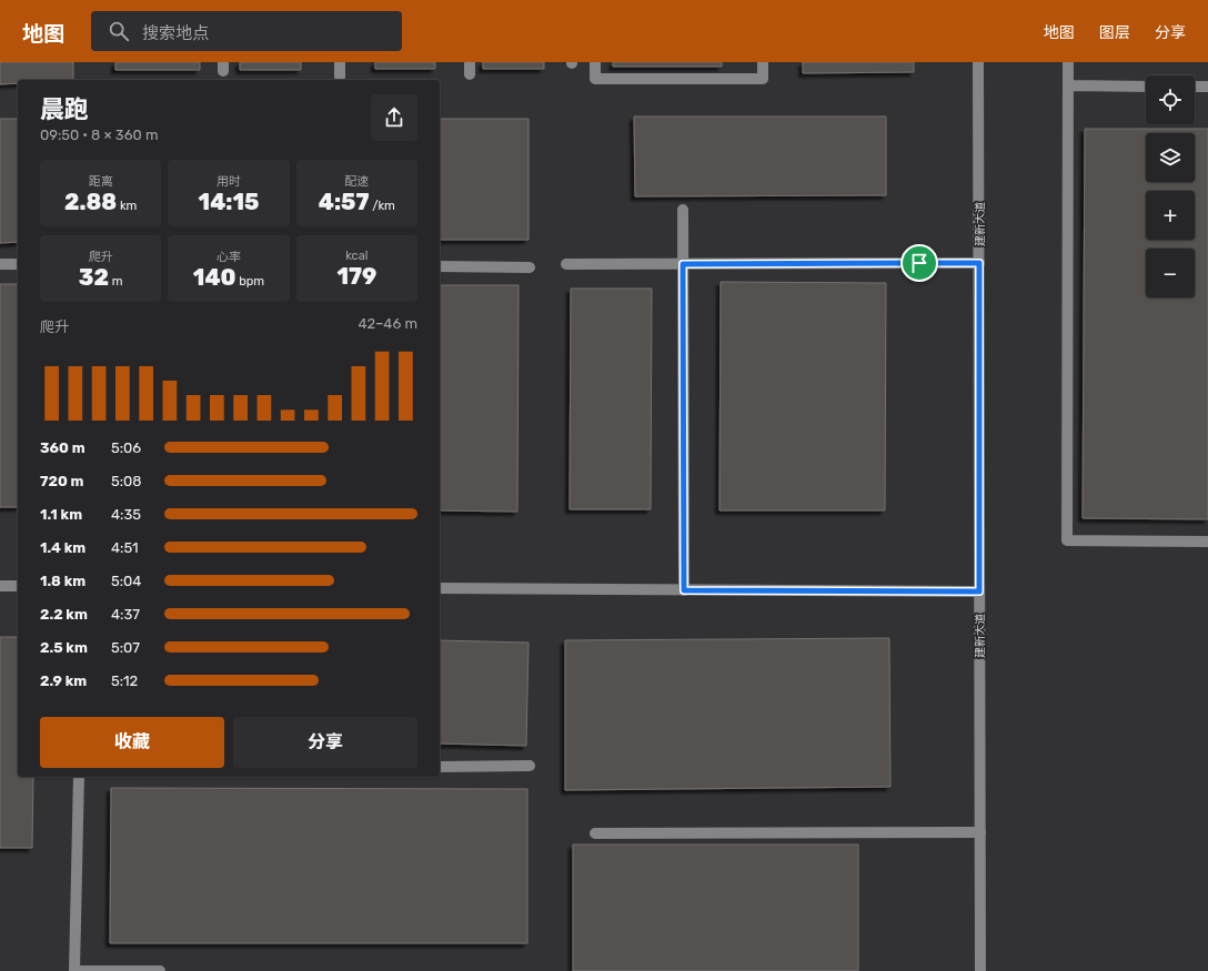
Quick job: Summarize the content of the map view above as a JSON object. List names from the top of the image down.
{
  "streets": {
    "street": ["建新大道"]
  },
  "page": {
    "header": "地图",
    "search": "搜索地点",
    "nav": ["地图", "图层", "分享"],
    "map_buttons": ["+", "−"],
    "heading": ["晨跑", "09:50 · 8 × 360 m"],
    "stats": [
      ["距离", "2.88 km"],
      ["用时", "14:15"],
      ["配速", "4:57 /km"],
      ["爬升", "32 m"],
      ["心率", "140 bpm"],
      ["kcal", "179"]
    ],
    "chart": ["爬升", "42–46 m"],
    "list": [
      {
        "name": "360 m",
        "note": "5:06"
      },
      {
        "name": "720 m",
        "note": "5:08"
      },
      {
        "name": "1.1 km",
        "note": "4:35"
      },
      {
        "name": "1.4 km",
        "note": "4:51"
      },
      {
        "name": "1.8 km",
        "note": "5:04"
      },
      {
        "name": "2.2 km",
        "note": "4:37"
      },
      {
        "name": "2.5 km",
        "note": "5:07"
      },
      {
        "name": "2.9 km",
        "note": "5:12"
      }
    ],
    "buttons": ["收藏", "分享"]
  }
}
